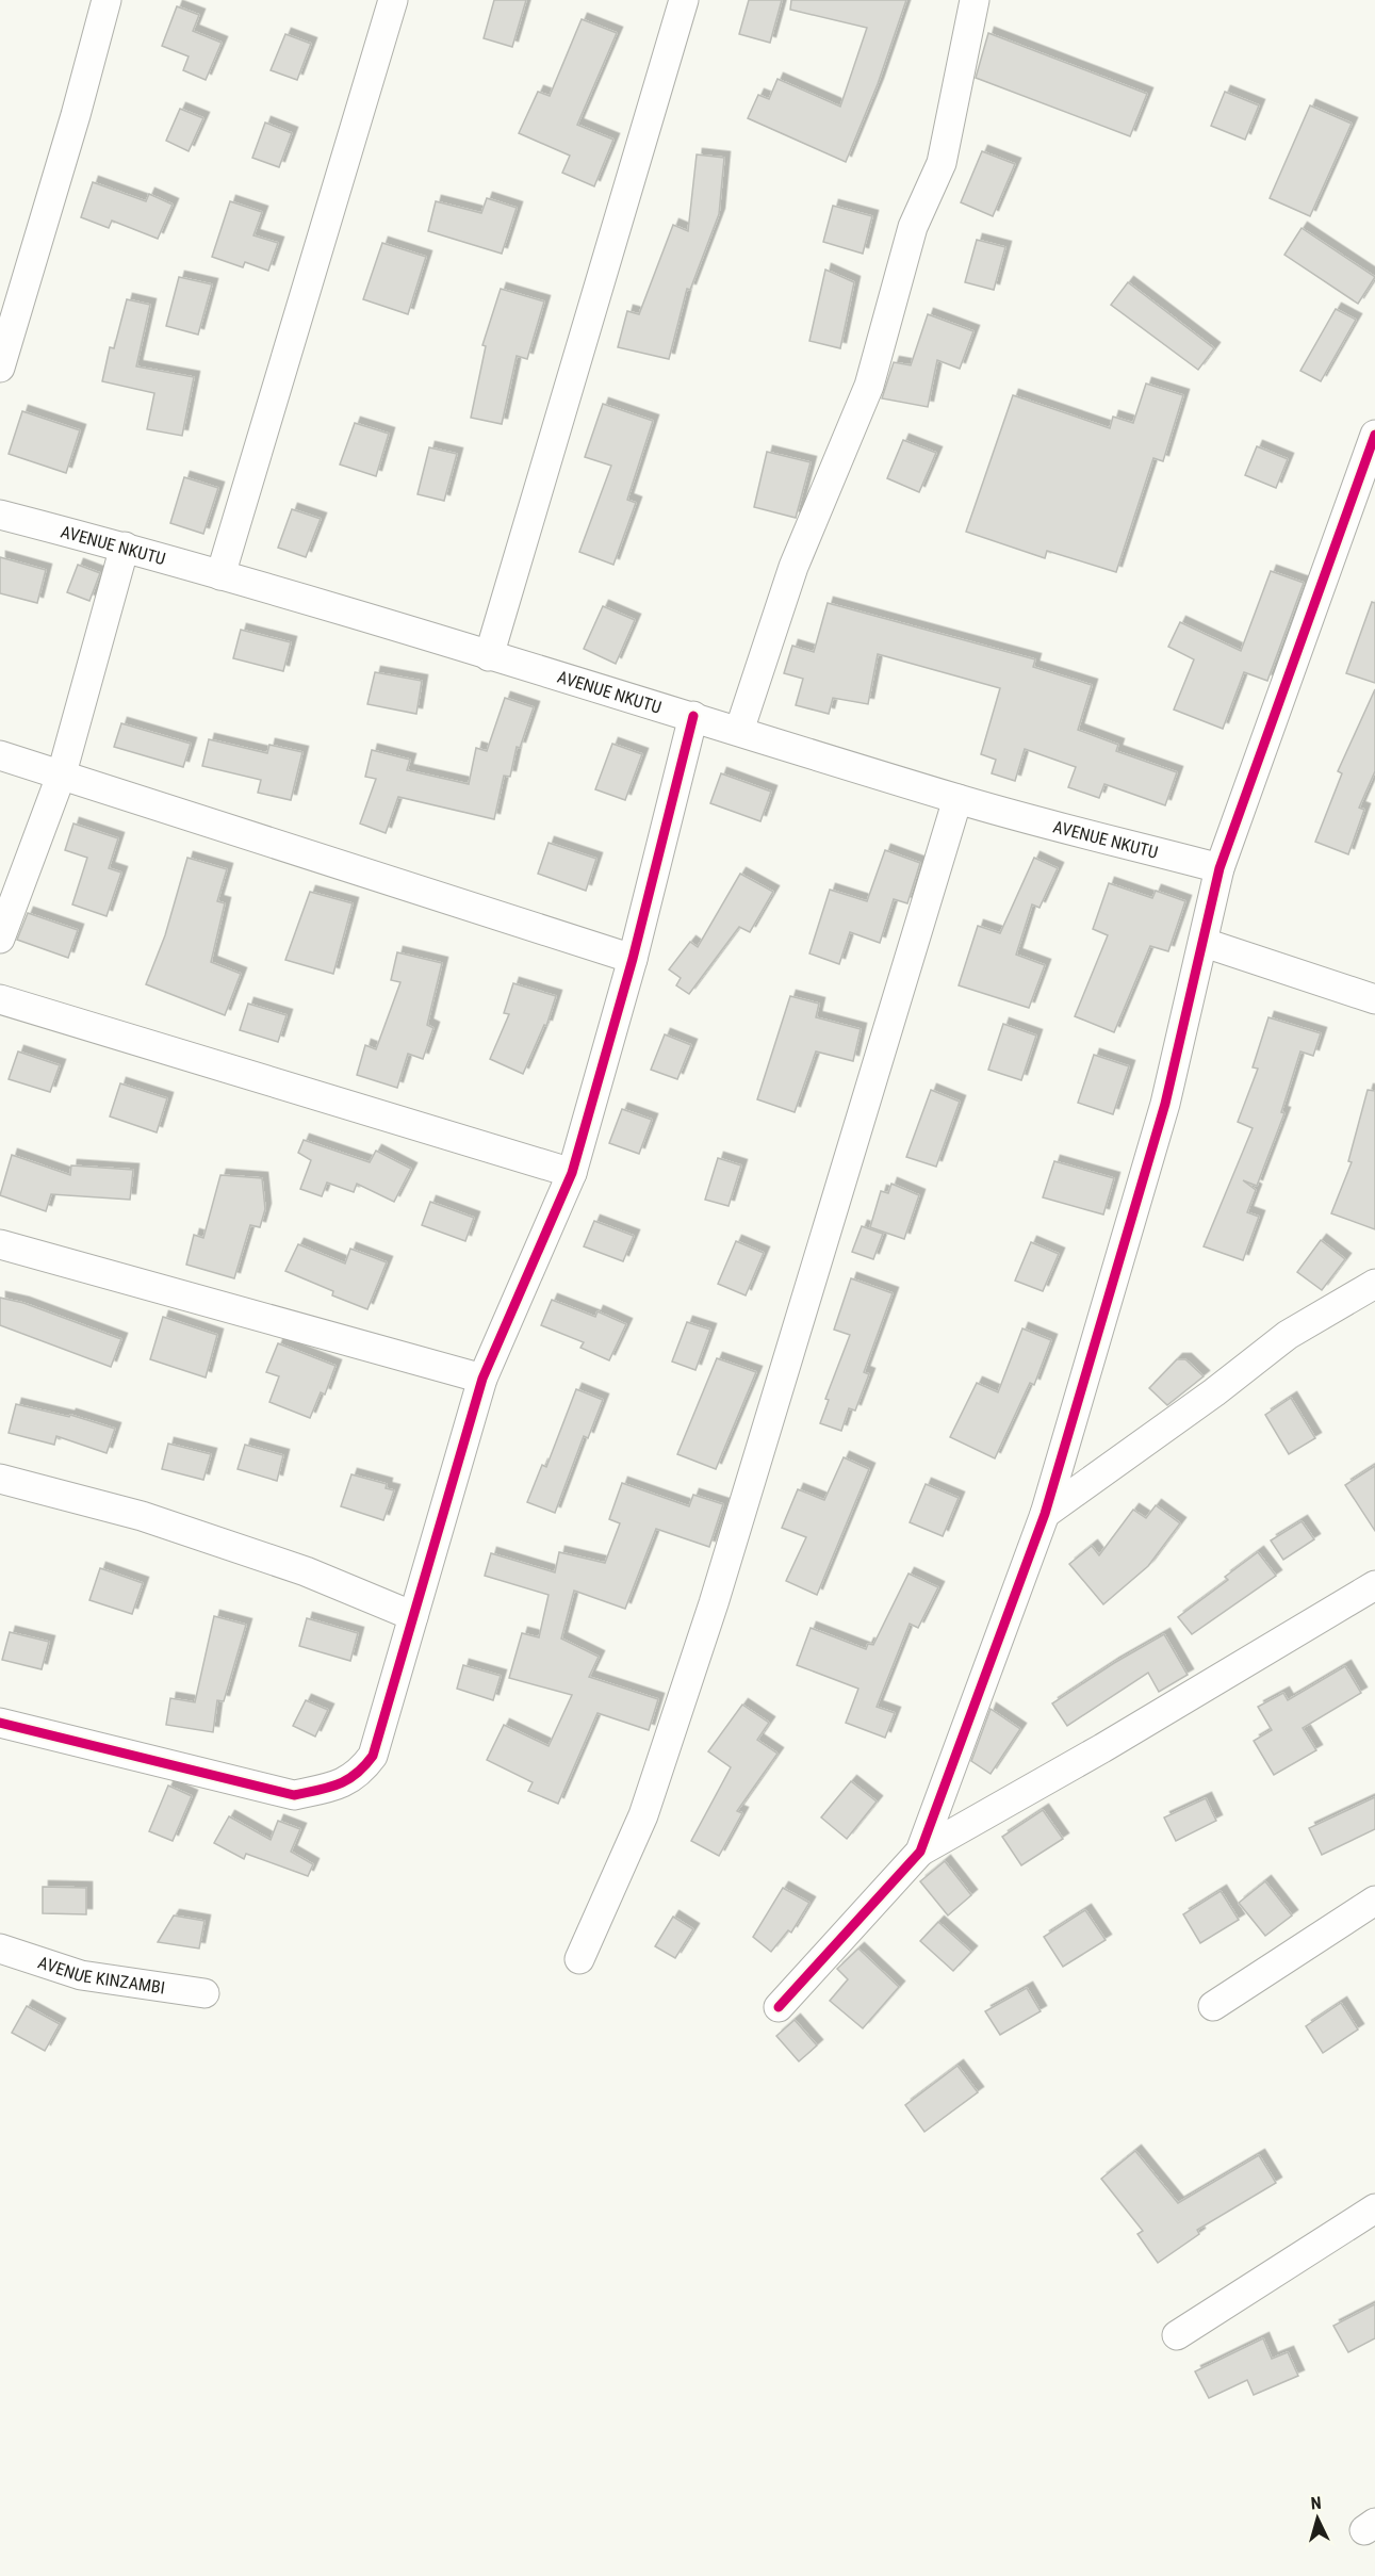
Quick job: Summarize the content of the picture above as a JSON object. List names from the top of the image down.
{
  "streets": {
    "street": ["AVENUE NKUTU", "AVENUE KINZAMBI"]
  },
  "north": "top"
}
